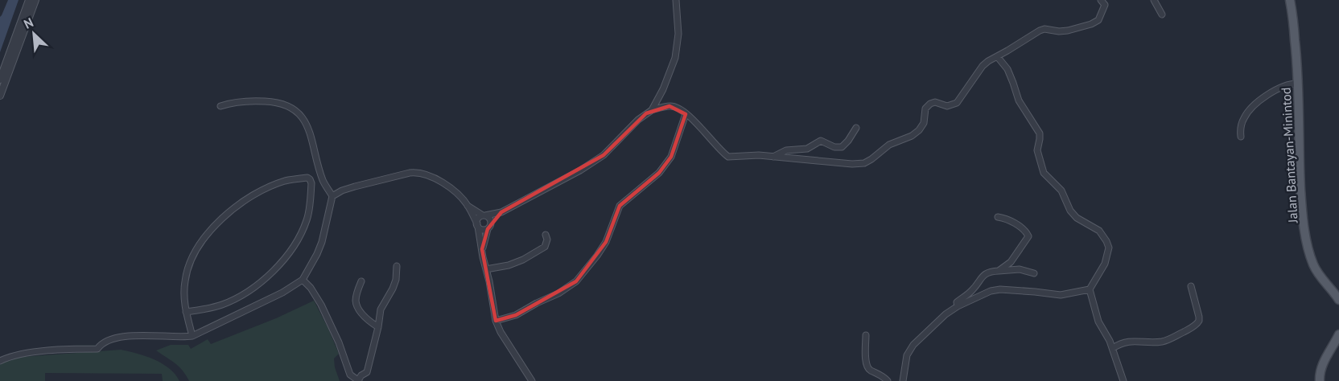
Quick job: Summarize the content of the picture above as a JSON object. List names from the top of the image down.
{
  "streets": {
    "main road": ["Jalan Bantayan-Minintod"]
  },
  "north": "top left"
}
